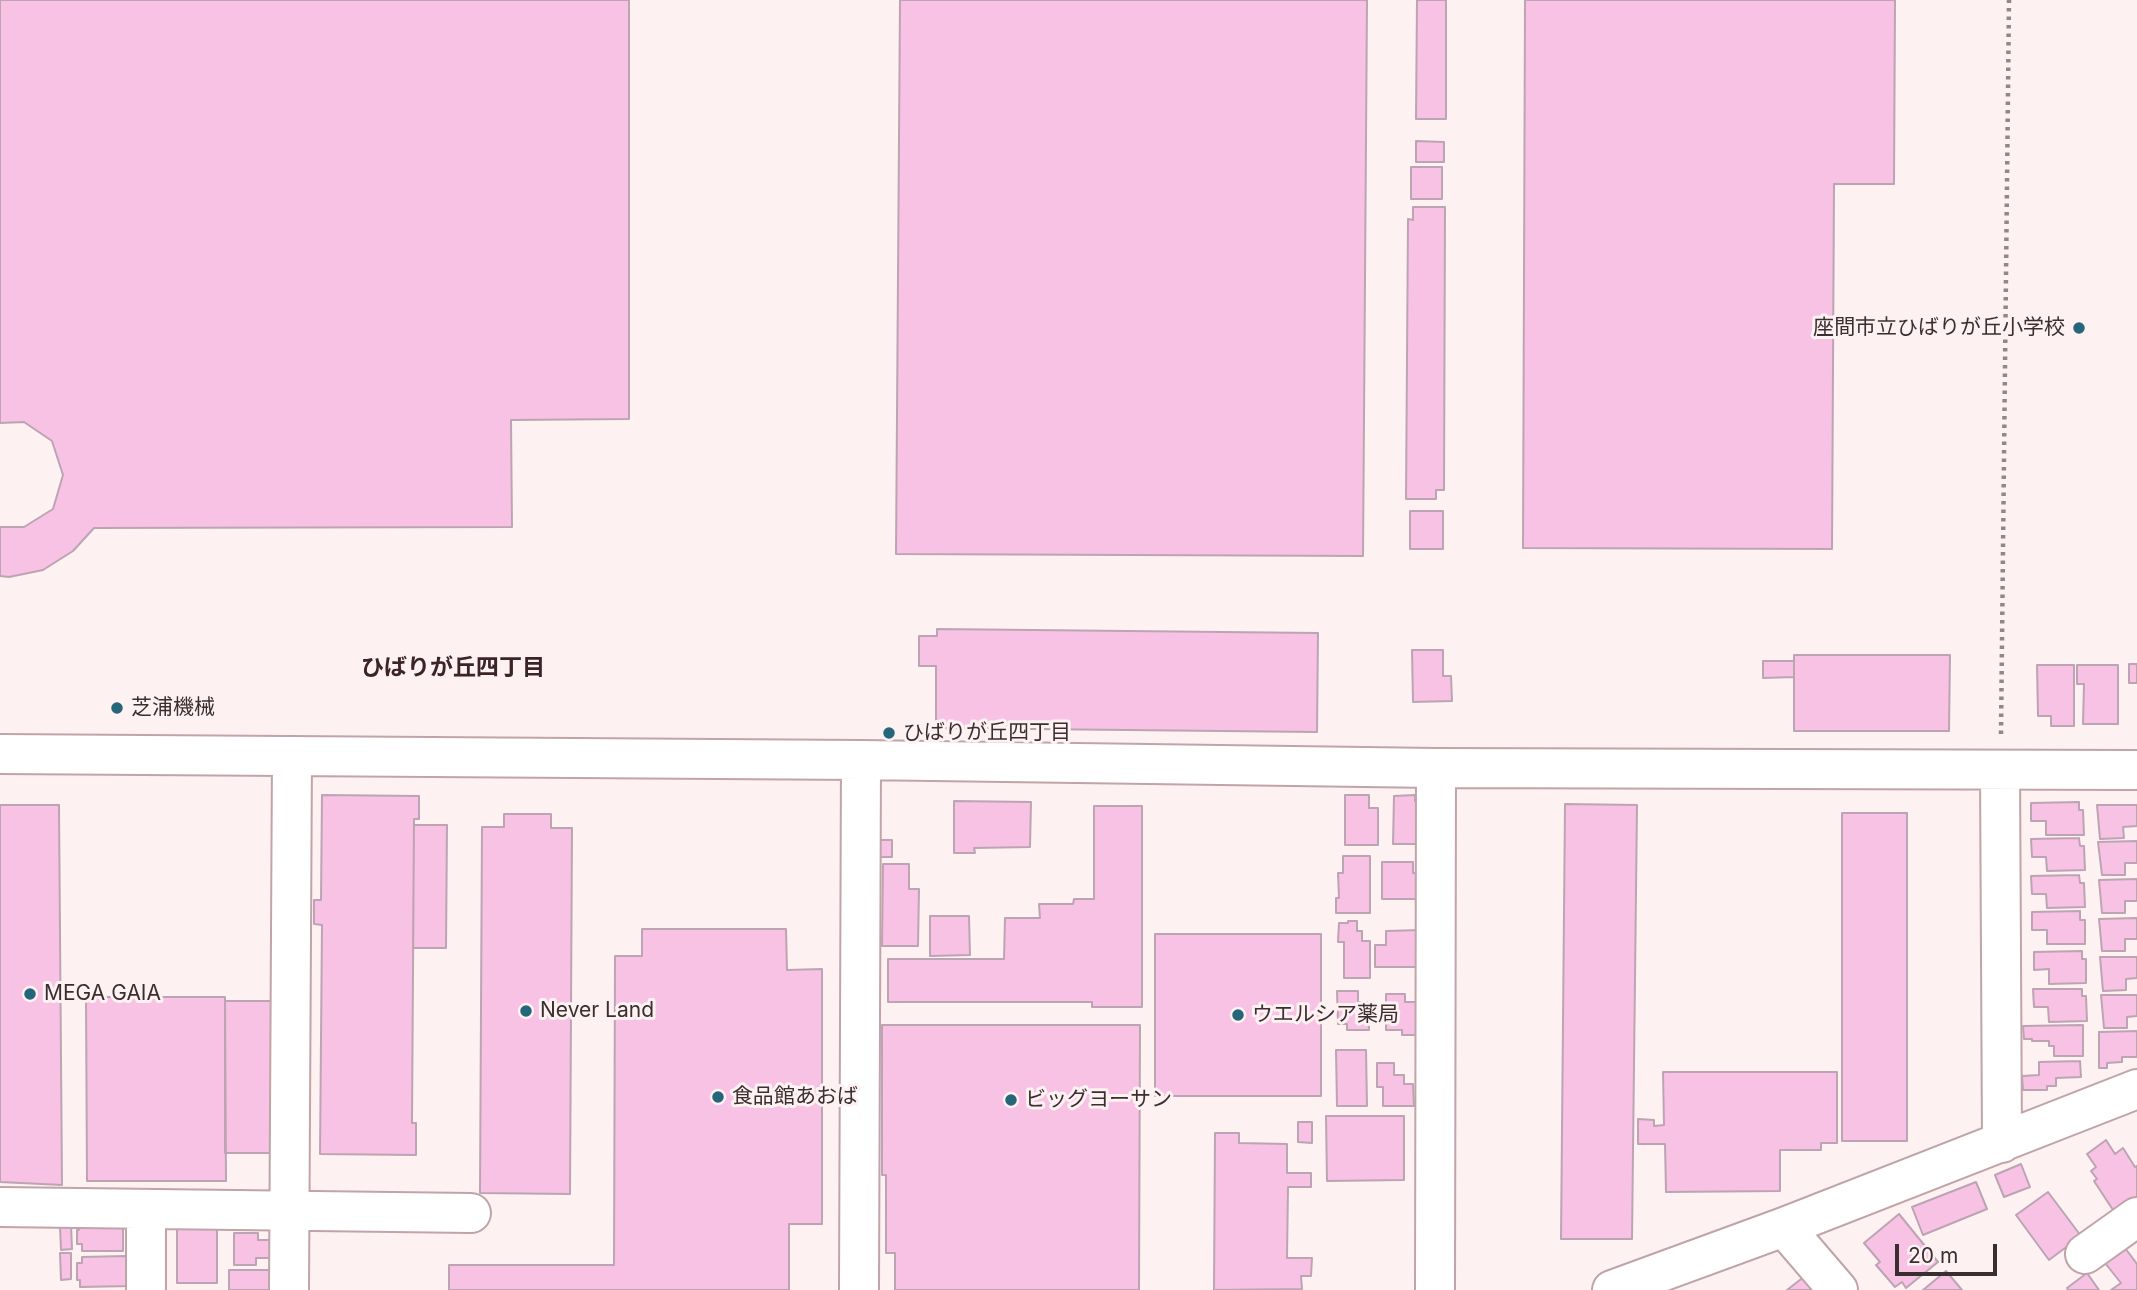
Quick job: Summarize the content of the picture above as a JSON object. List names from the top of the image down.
{
  "districts": ["ひばりが丘四丁目"],
  "places": [
    "座間市立ひばりが丘小学校",
    "芝浦機械",
    "ひばりが丘四丁目",
    "MEGA GAIA",
    "Never Land",
    "ウエルシア薬局",
    "食品館あおば",
    "ビッグヨーサン"
  ],
  "scale_bar": "20 m"
}
